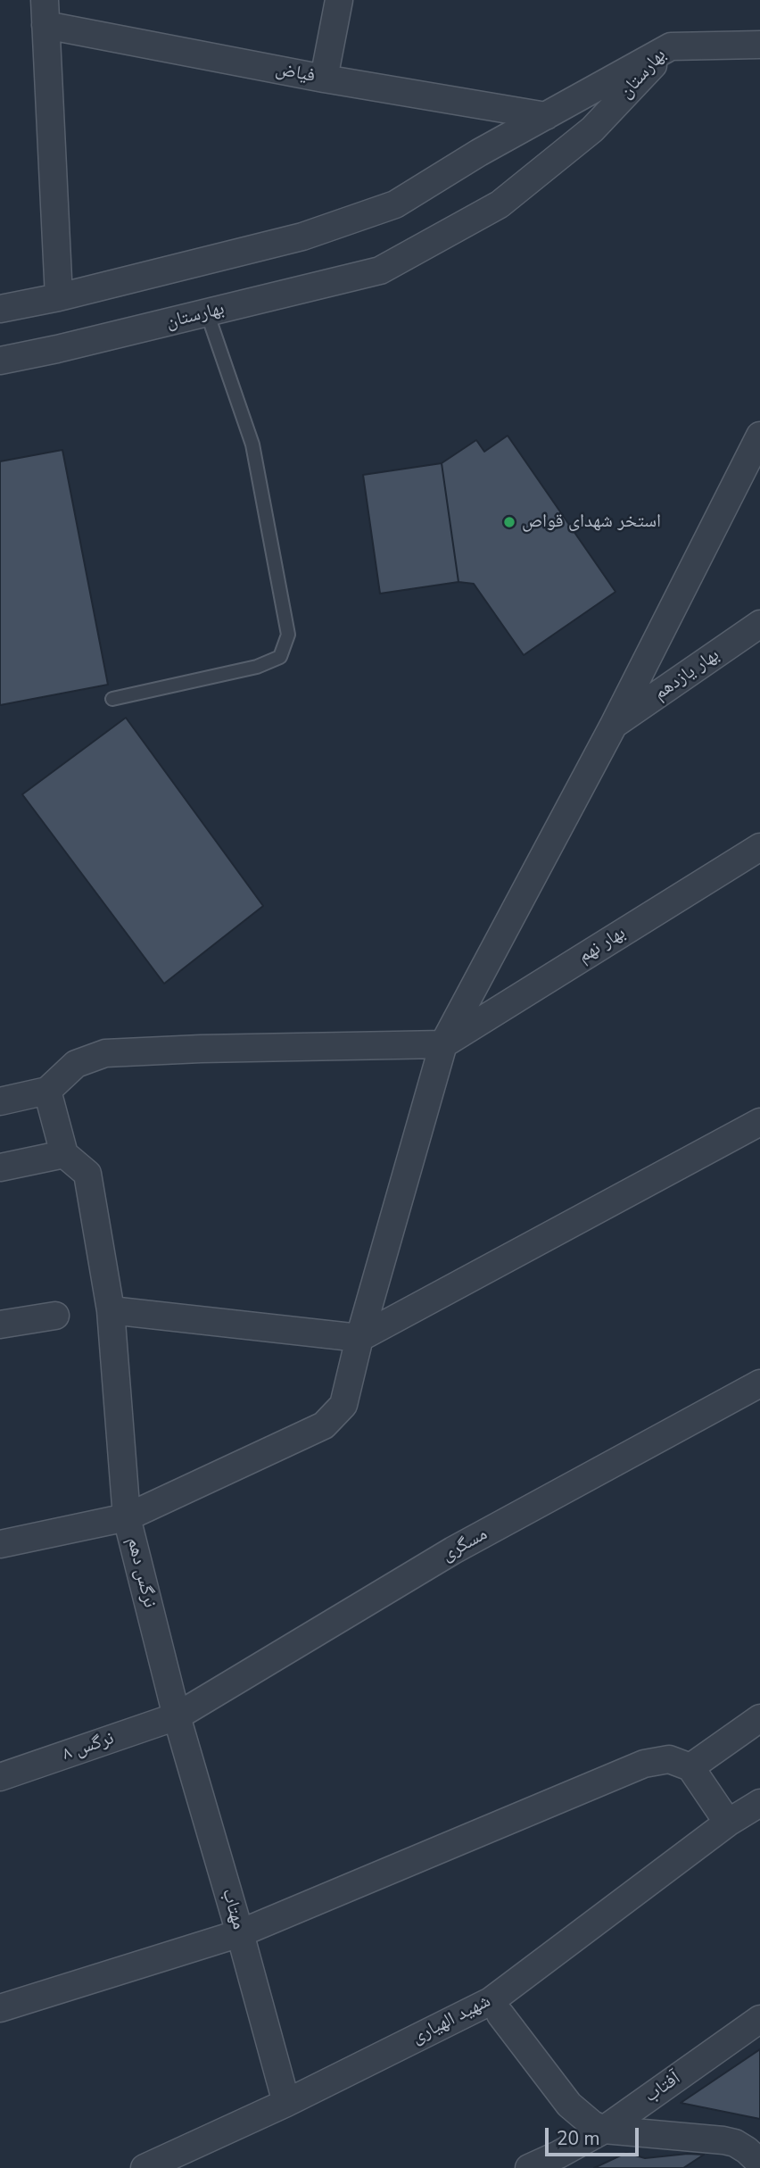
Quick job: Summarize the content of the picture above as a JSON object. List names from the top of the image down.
{
  "streets": {
    "street": [
      "فیاض",
      "بهارستان",
      "بهار یازدهم",
      "بهار نهم",
      "مسگری",
      "نرگس دهم",
      "نرگس ۸",
      "مهتاب",
      "شهید الهیاری",
      "آفتاب"
    ]
  },
  "crossings": [
    ["فیاض", "بهارستان"],
    ["مسگری", "نرگس دهم"],
    ["مسگری", "نرگس ۸"],
    ["مسگری", "مهتاب"],
    ["نرگس دهم", "نرگس ۸"],
    ["نرگس دهم", "مهتاب"],
    ["نرگس ۸", "مهتاب"],
    ["مهتاب", "شهید الهیاری"]
  ],
  "places": ["استخر شهدای قواص"],
  "scale_bar": "20 m"
}
